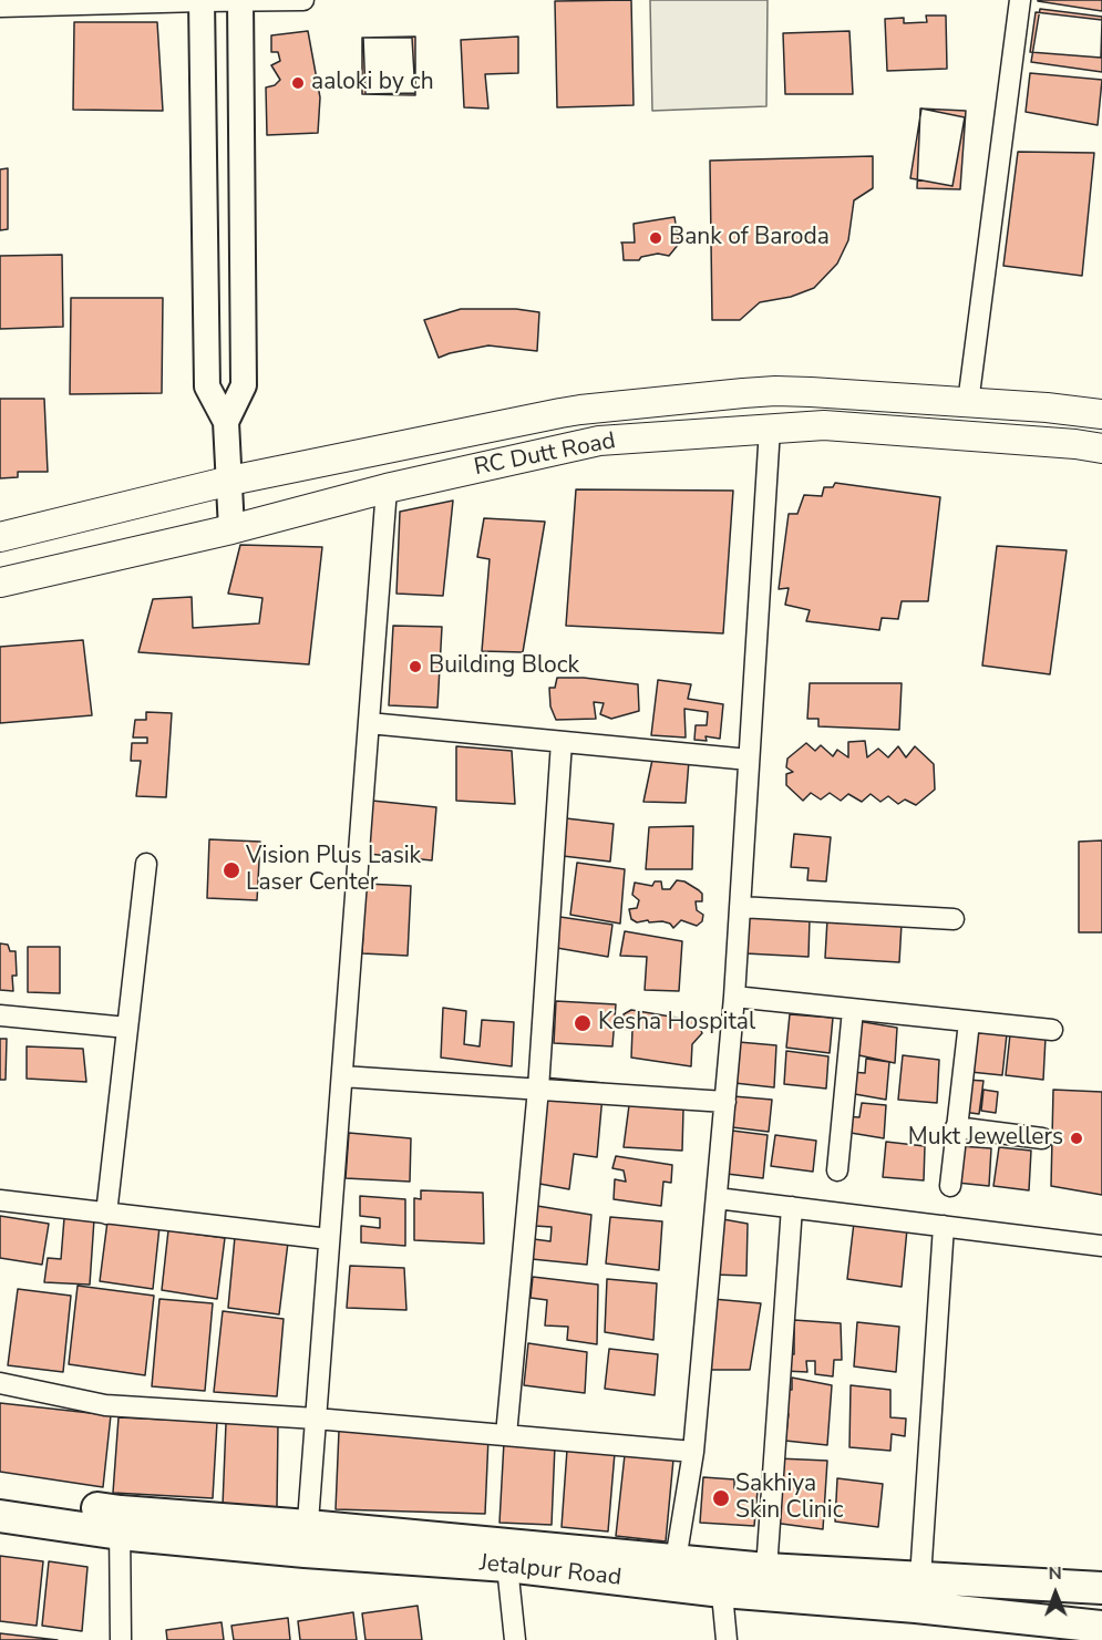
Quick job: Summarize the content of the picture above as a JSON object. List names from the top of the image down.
{
  "streets": {
    "main road": ["RC Dutt Road", "Jetalpur Road"]
  },
  "places": [
    "aaloki by ch",
    "Bank of Baroda",
    "Building Block",
    "Vision Plus Lasik Laser Center",
    "Kesha Hospital",
    "Mukt Jewellers",
    "Sakhiya Skin Clinic"
  ],
  "north": "top"
}
